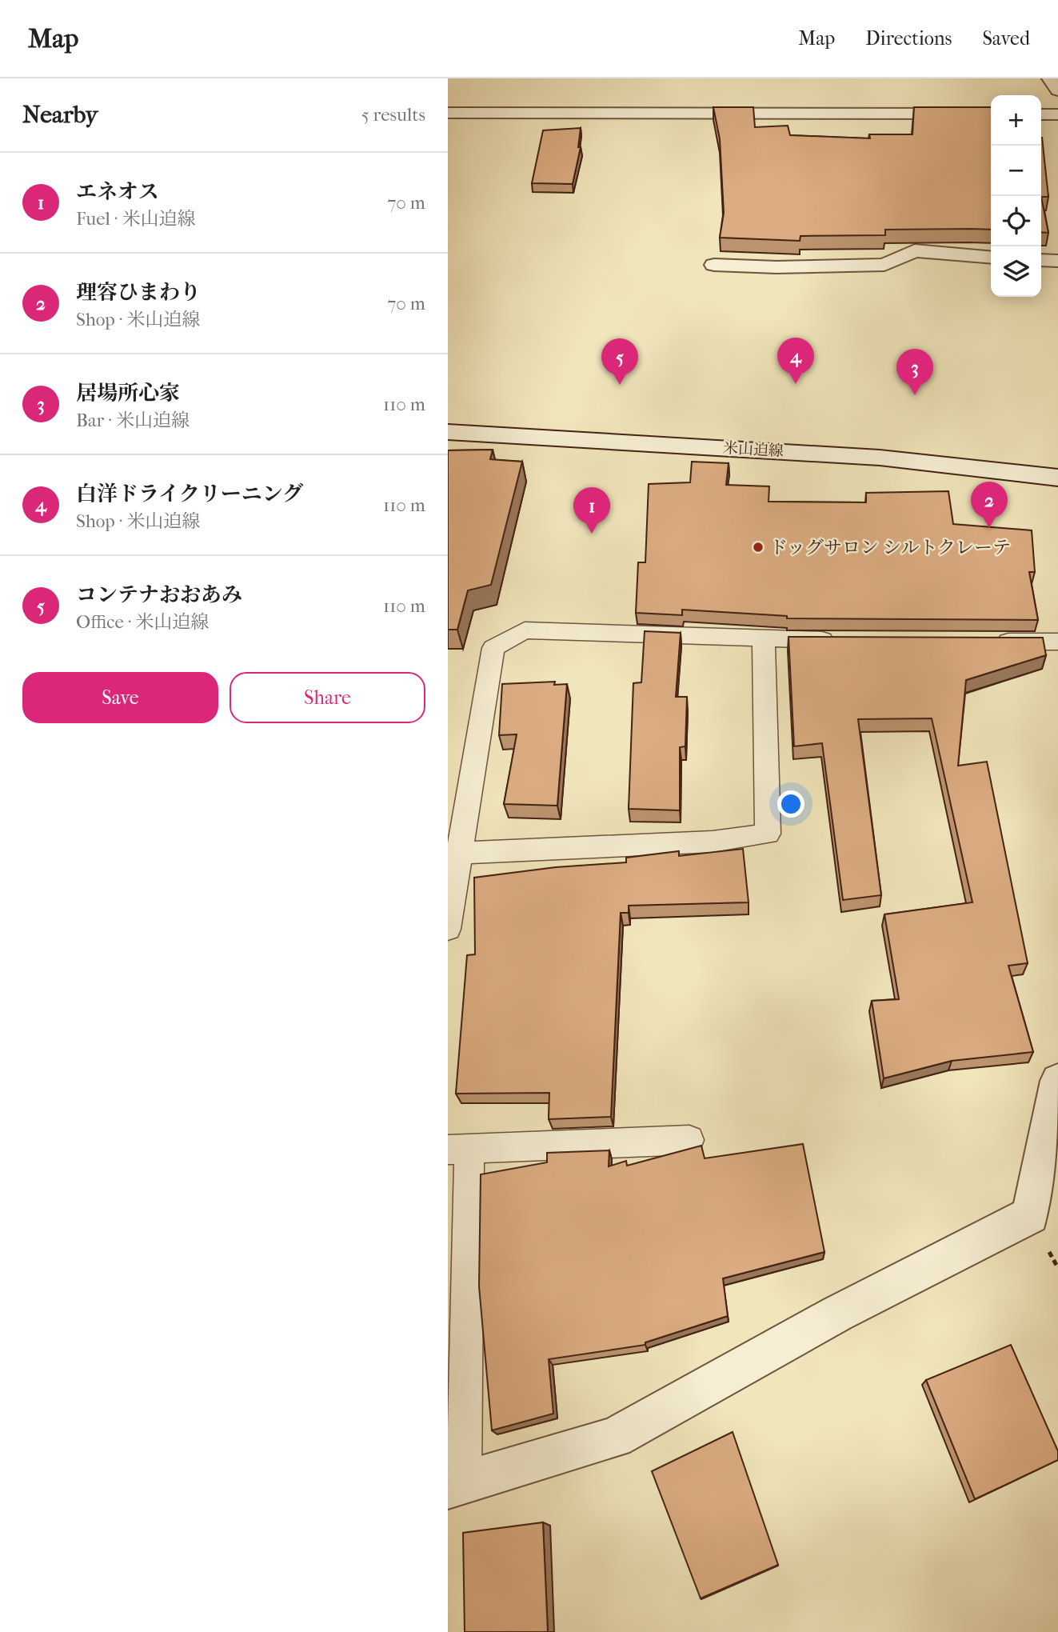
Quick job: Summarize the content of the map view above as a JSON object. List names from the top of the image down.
{
  "streets": {
    "street": ["米山迫線"]
  },
  "places": ["ドッグサロン シルトクレーテ"],
  "page": {
    "header": "Map",
    "nav": ["Map", "Directions", "Saved"],
    "heading": ["Nearby", "5 results"],
    "map_buttons": ["+", "−"],
    "list": [
      {
        "mark": "1",
        "name": "エネオス",
        "note": "Fuel · 米山迫線",
        "value": "70 m"
      },
      {
        "mark": "2",
        "name": "理容ひまわり",
        "note": "Shop · 米山迫線",
        "value": "70 m"
      },
      {
        "mark": "3",
        "name": "居場所心家",
        "note": "Bar · 米山迫線",
        "value": "110 m"
      },
      {
        "mark": "4",
        "name": "白洋ドライクリーニング",
        "note": "Shop · 米山迫線",
        "value": "110 m"
      },
      {
        "mark": "5",
        "name": "コンテナおおあみ",
        "note": "Office · 米山迫線",
        "value": "110 m"
      }
    ],
    "pins": [
      "4",
      "5",
      "3",
      "2",
      "1"
    ],
    "buttons": ["Save", "Share"]
  }
}
